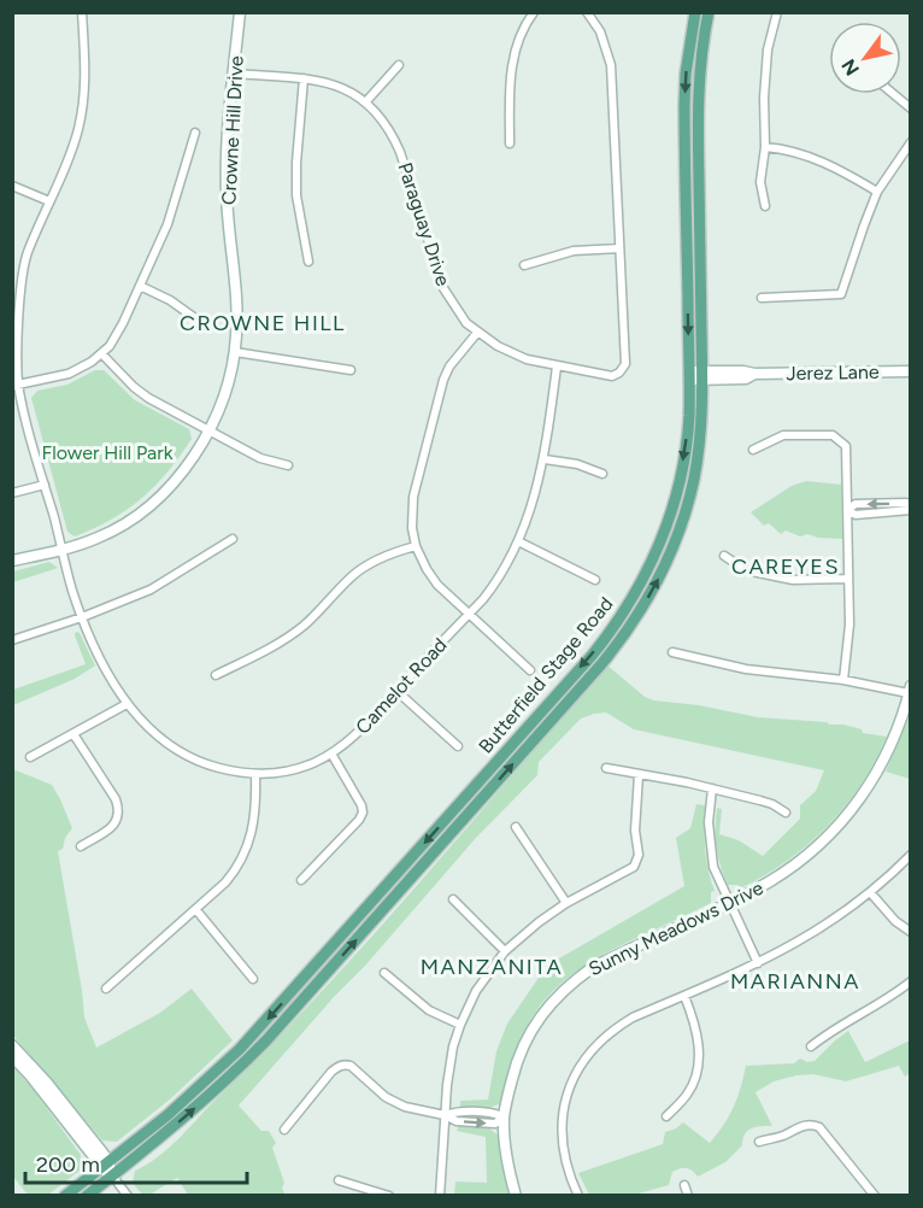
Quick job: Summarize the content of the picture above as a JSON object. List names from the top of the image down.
{
  "streets": {
    "main road": ["Butterfield Stage Road"],
    "street": [
      "Crowne Hill Drive",
      "Paraguay Drive",
      "Jerez Lane",
      "Camelot Road",
      "Sunny Meadows Drive"
    ]
  },
  "crossings": [
    ["Crowne Hill Drive", "Paraguay Drive"],
    ["Crowne Hill Drive", "Camelot Road"],
    ["Paraguay Drive", "Camelot Road"],
    ["Jerez Lane", "Butterfield Stage Road"]
  ],
  "districts": [
    "CROWNE HILL",
    "CAREYES",
    "MANZANITA",
    "MARIANNA"
  ],
  "parks": ["Flower Hill Park"],
  "scale_bar": "200 m",
  "north": "bottom left"
}
